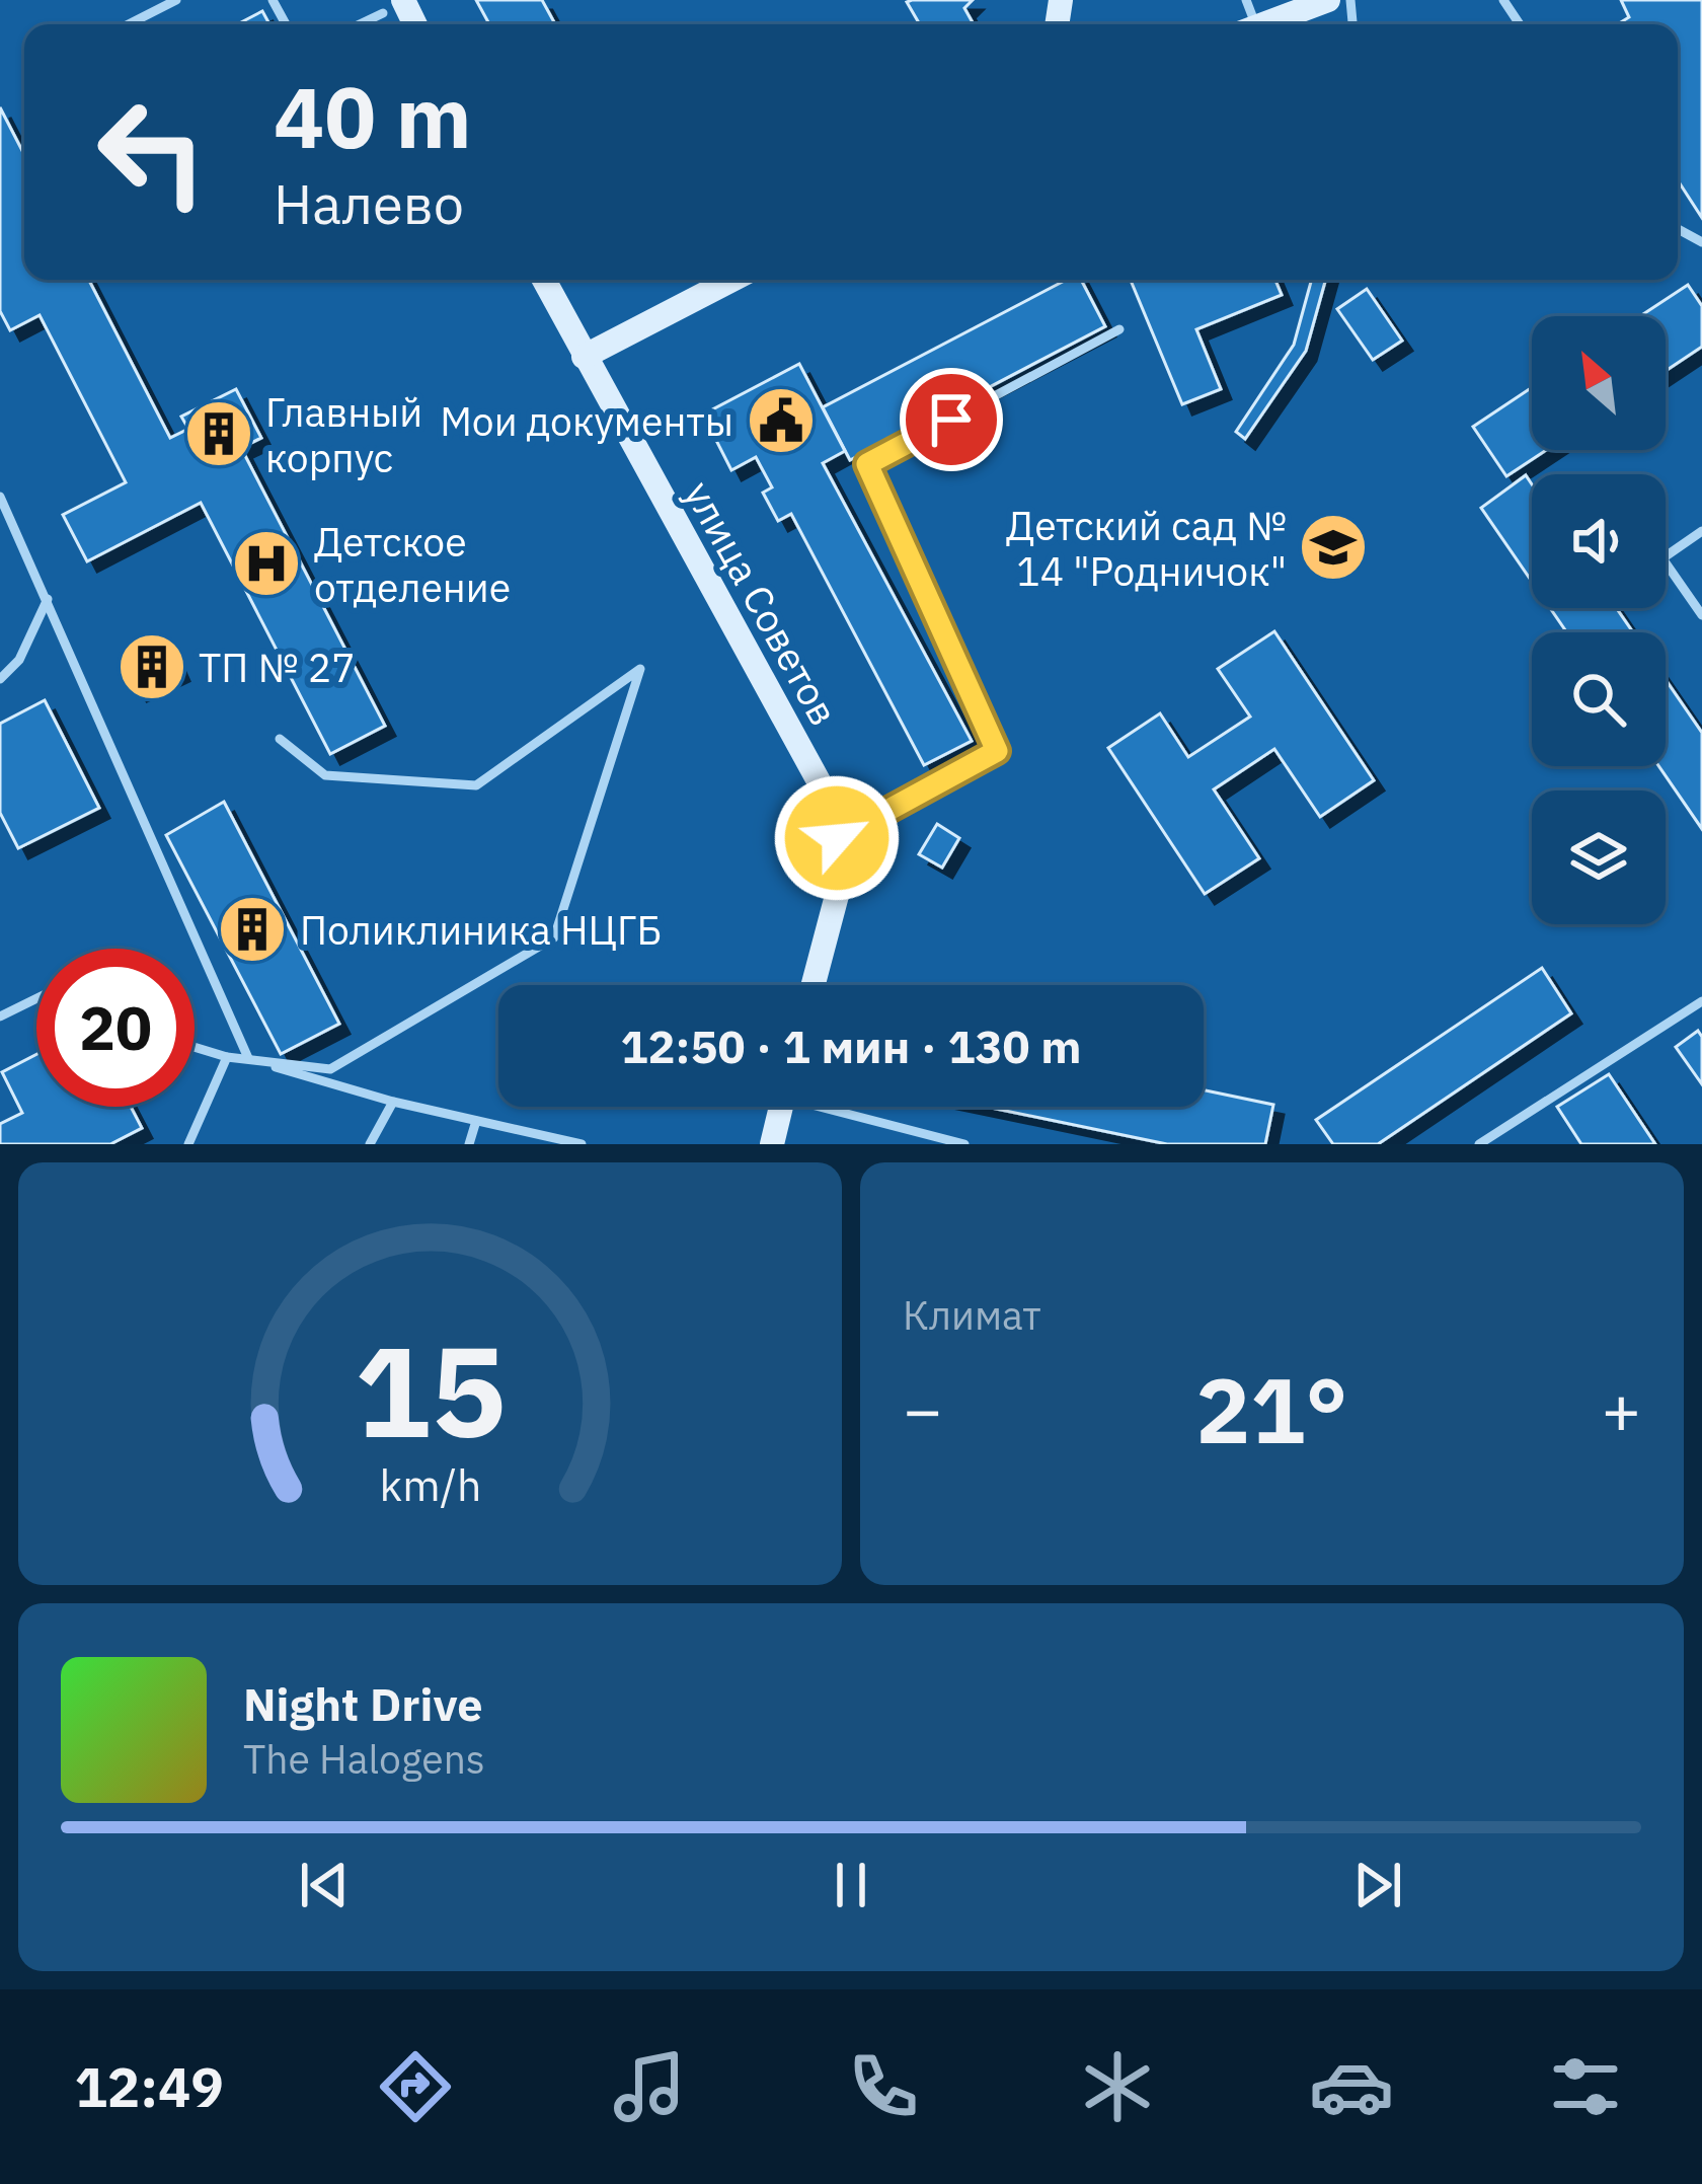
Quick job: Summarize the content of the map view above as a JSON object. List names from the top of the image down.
{
  "streets": {
    "street": ["улица Советов"]
  },
  "places": {
    "public building": ["Мои документы"],
    "building": ["Главный корпус", "ТП № 27", "Поликлиника НЦГБ"],
    "school or university": ["Детский сад № 14 \"Родничок\""],
    "hospital": ["Детское отделение"]
  },
  "north": "top left",
  "page": {
    "turn": ["40 m", "Налево"],
    "limit": "20",
    "trip": "12:50 · 1 мин · 130 m",
    "tile": "Климат",
    "heat": ["−", "21°", "+"],
    "song": ["Night Drive", "The Halogens"],
    "tabs": "12:49",
    "gauge": ["15", "km/h"]
  }
}
